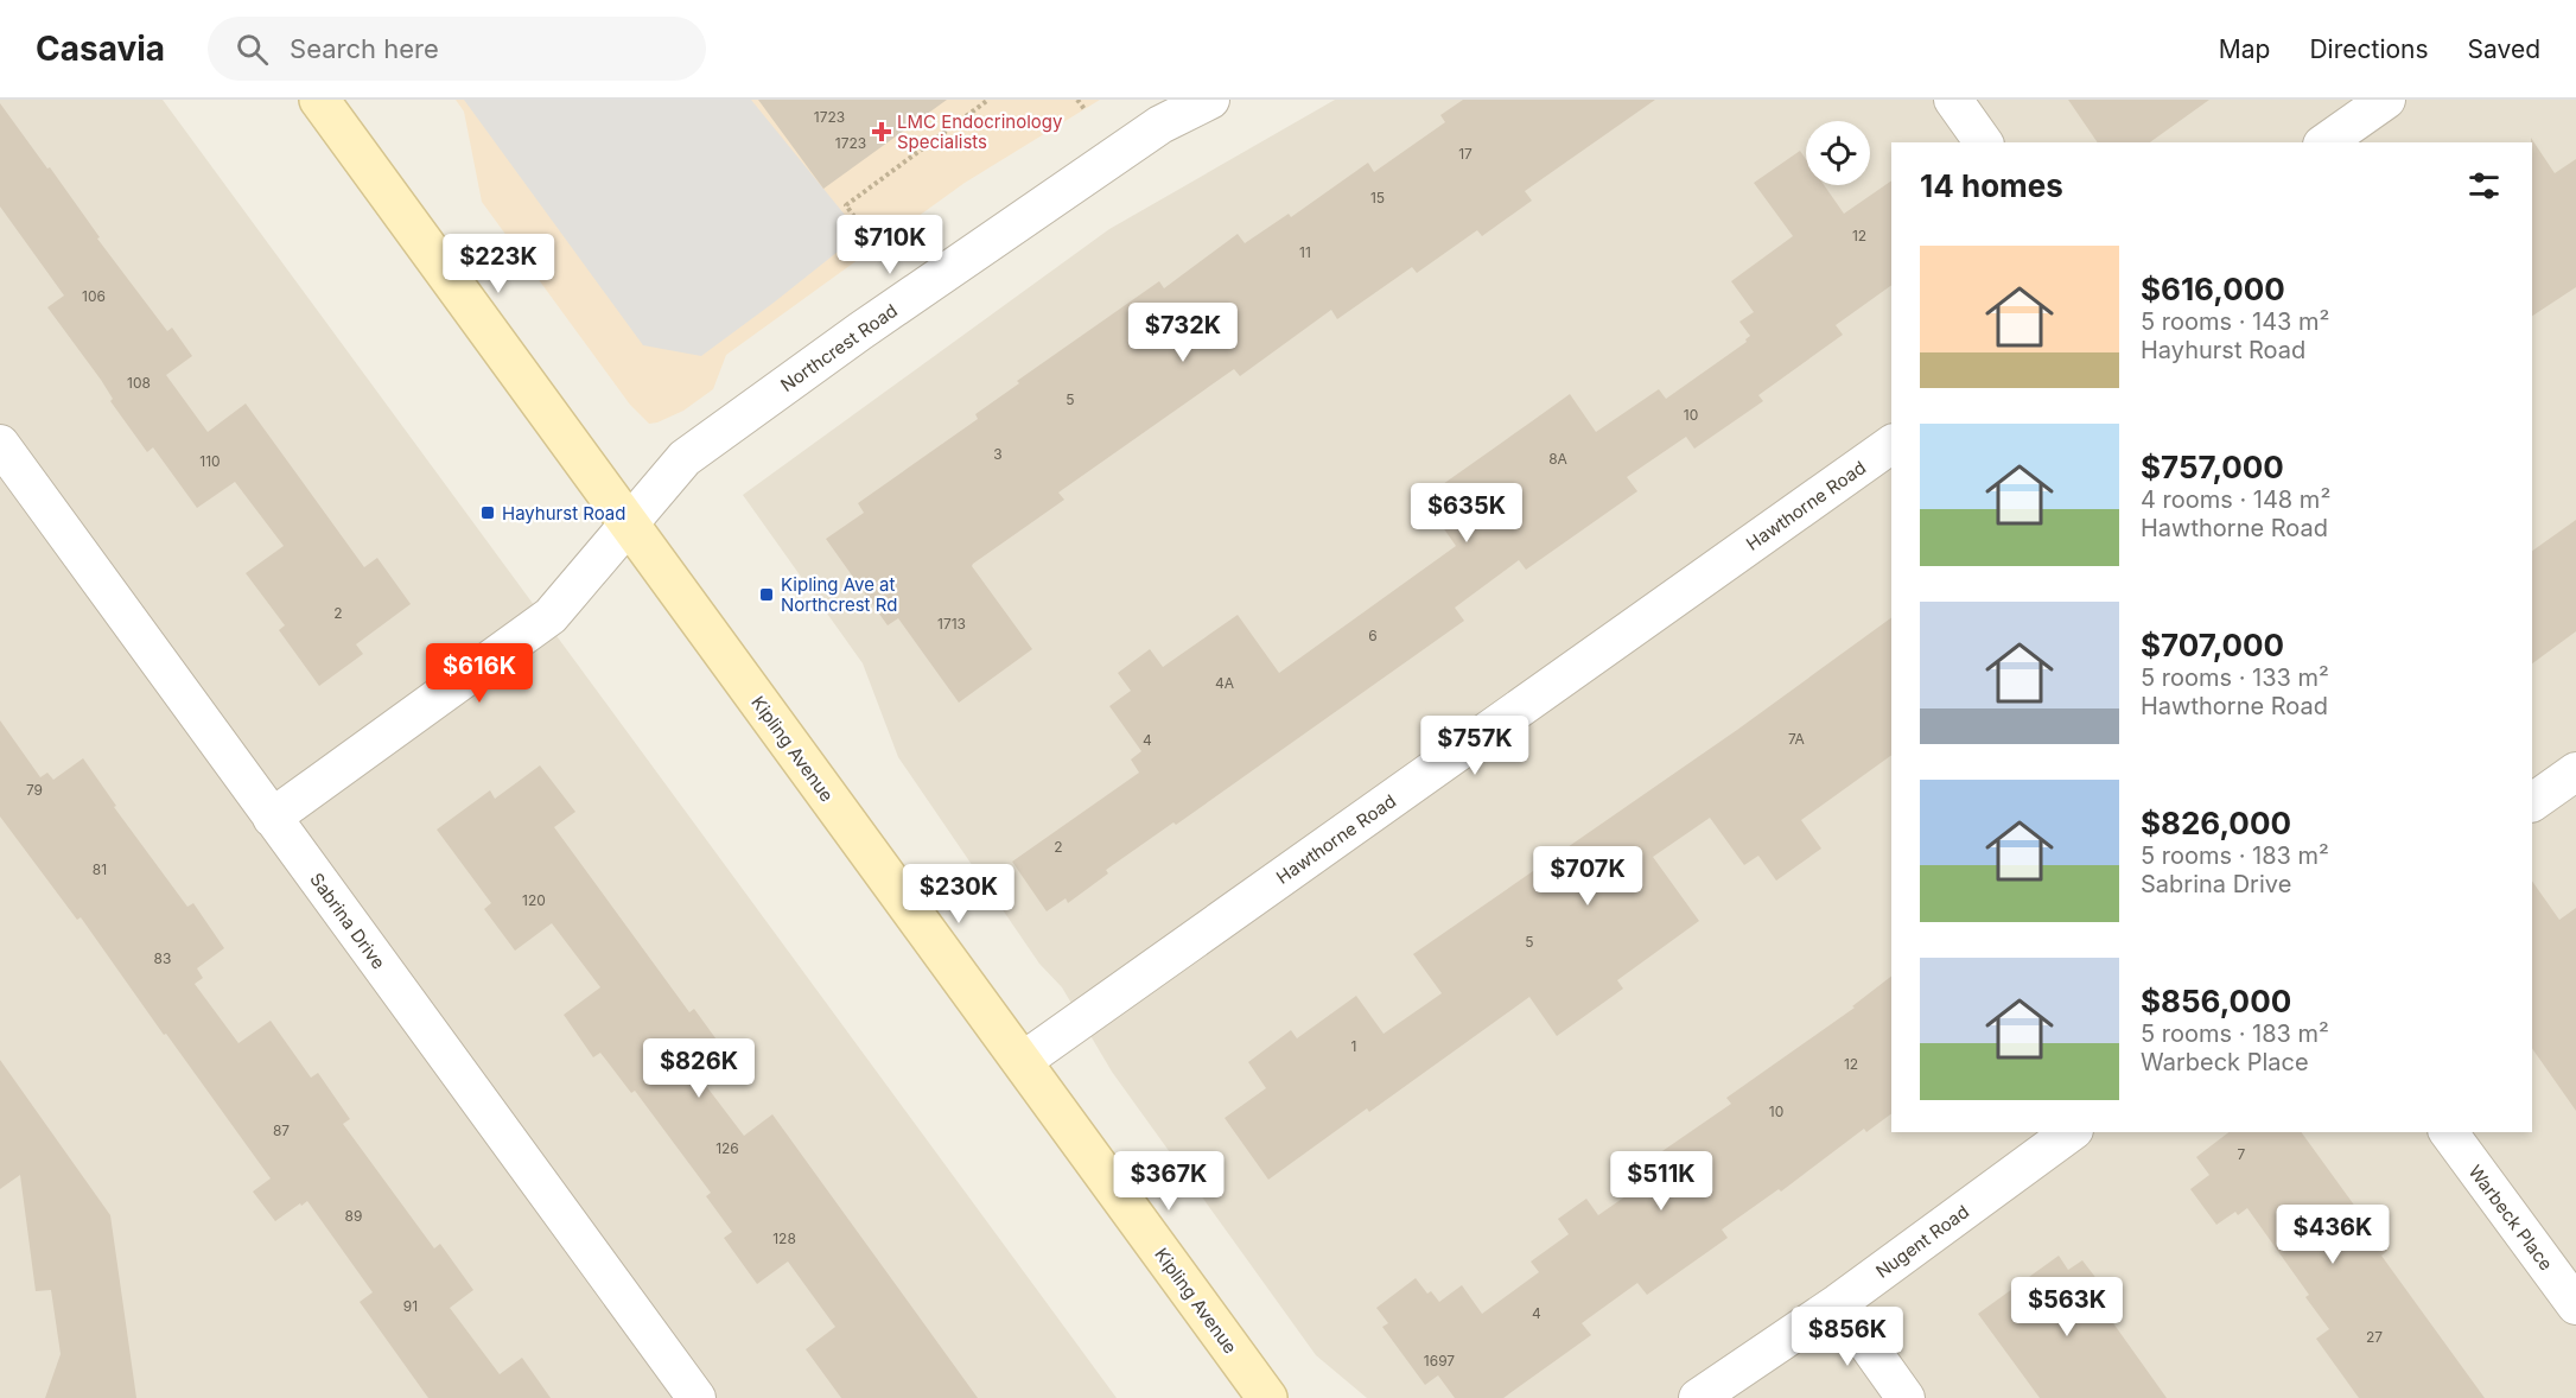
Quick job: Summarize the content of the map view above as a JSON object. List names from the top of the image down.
{
  "streets": {
    "main road": ["Kipling Avenue"],
    "street": [
      "Northcrest Road",
      "Hawthorne Road",
      "Sabrina Drive",
      "Warbeck Place",
      "Nugent Road"
    ]
  },
  "crossings": [
    ["Northcrest Road", "Kipling Avenue"],
    ["Hawthorne Road", "Kipling Avenue"]
  ],
  "places": {
    "health": ["LMC Endocrinology Specialists"],
    "transit": ["Hayhurst Road", "Kipling Ave at Northcrest Rd"]
  },
  "house_numbers": [
    "1723",
    "1723",
    "17",
    "15",
    "12",
    "11",
    "106",
    "108",
    "5",
    "10",
    "3",
    "8A",
    "110",
    "2",
    "1713",
    "6",
    "4A",
    "7A",
    "4",
    "79",
    "2",
    "81",
    "120",
    "5",
    "83",
    "1",
    "12",
    "10",
    "87",
    "126",
    "7",
    "89",
    "128",
    "91",
    "4",
    "27",
    "1697"
  ],
  "page": {
    "header": "Casavia",
    "search": "Search here",
    "nav": ["Map", "Directions", "Saved"],
    "heading": "14 homes",
    "price": [
      "$710K",
      "$223K",
      "$732K",
      "$635K",
      "$616K",
      "$757K",
      "$707K",
      "$230K",
      "$826K",
      "$367K",
      "$511K",
      "$436K",
      "$563K",
      "$856K"
    ],
    "list": [
      {
        "name": "$616,000",
        "note": "5 rooms · 143 m² · Hayhurst Road"
      },
      {
        "name": "$757,000",
        "note": "4 rooms · 148 m² · Hawthorne Road"
      },
      {
        "name": "$707,000",
        "note": "5 rooms · 133 m² · Hawthorne Road"
      },
      {
        "name": "$826,000",
        "note": "5 rooms · 183 m² · Sabrina Drive"
      },
      {
        "name": "$856,000",
        "note": "5 rooms · 183 m² · Warbeck Place"
      }
    ]
  }
}
